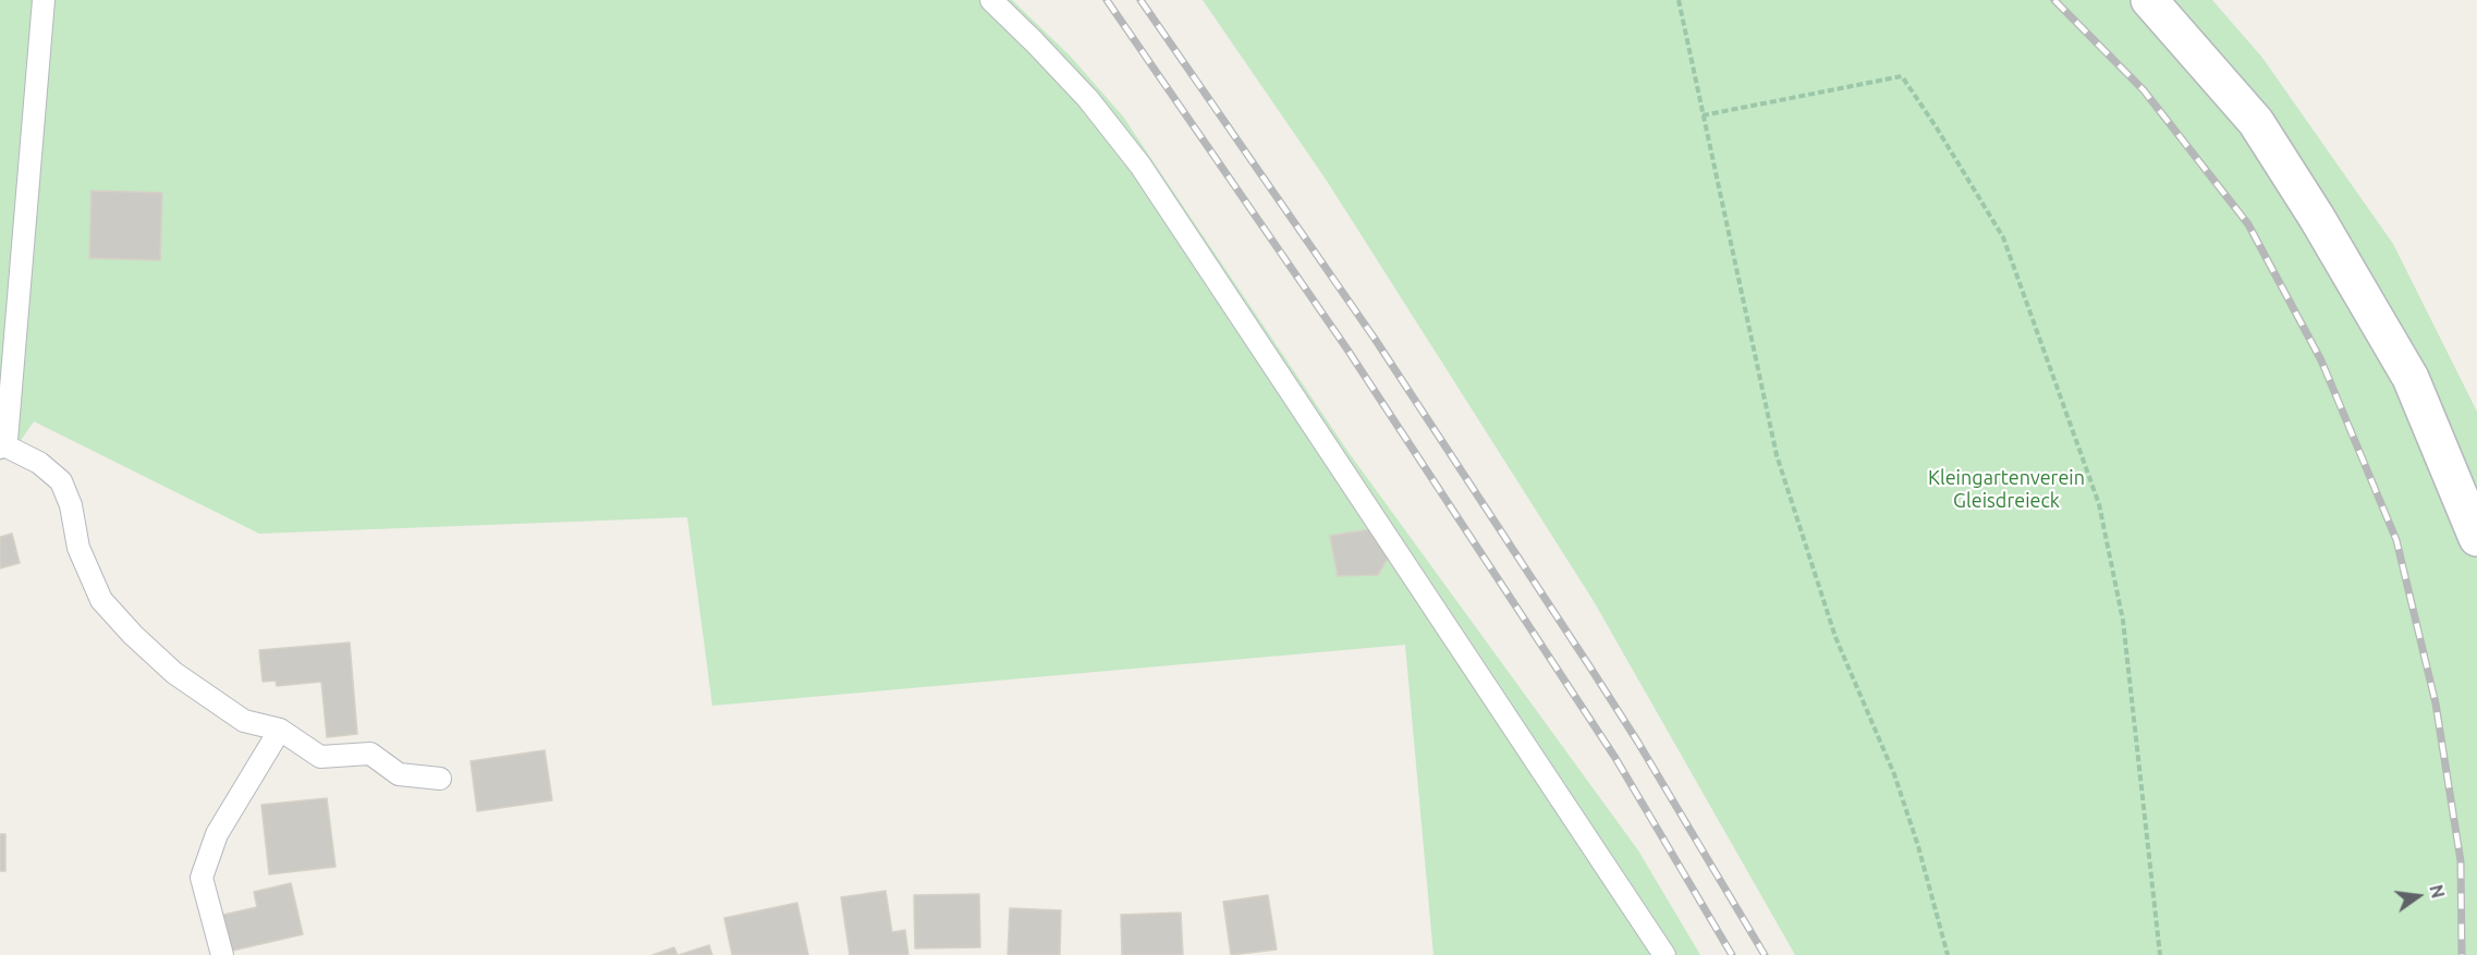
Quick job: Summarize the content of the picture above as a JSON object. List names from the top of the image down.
{
  "parks": ["Kleingartenverein Gleisdreieck"],
  "north": "right"
}
